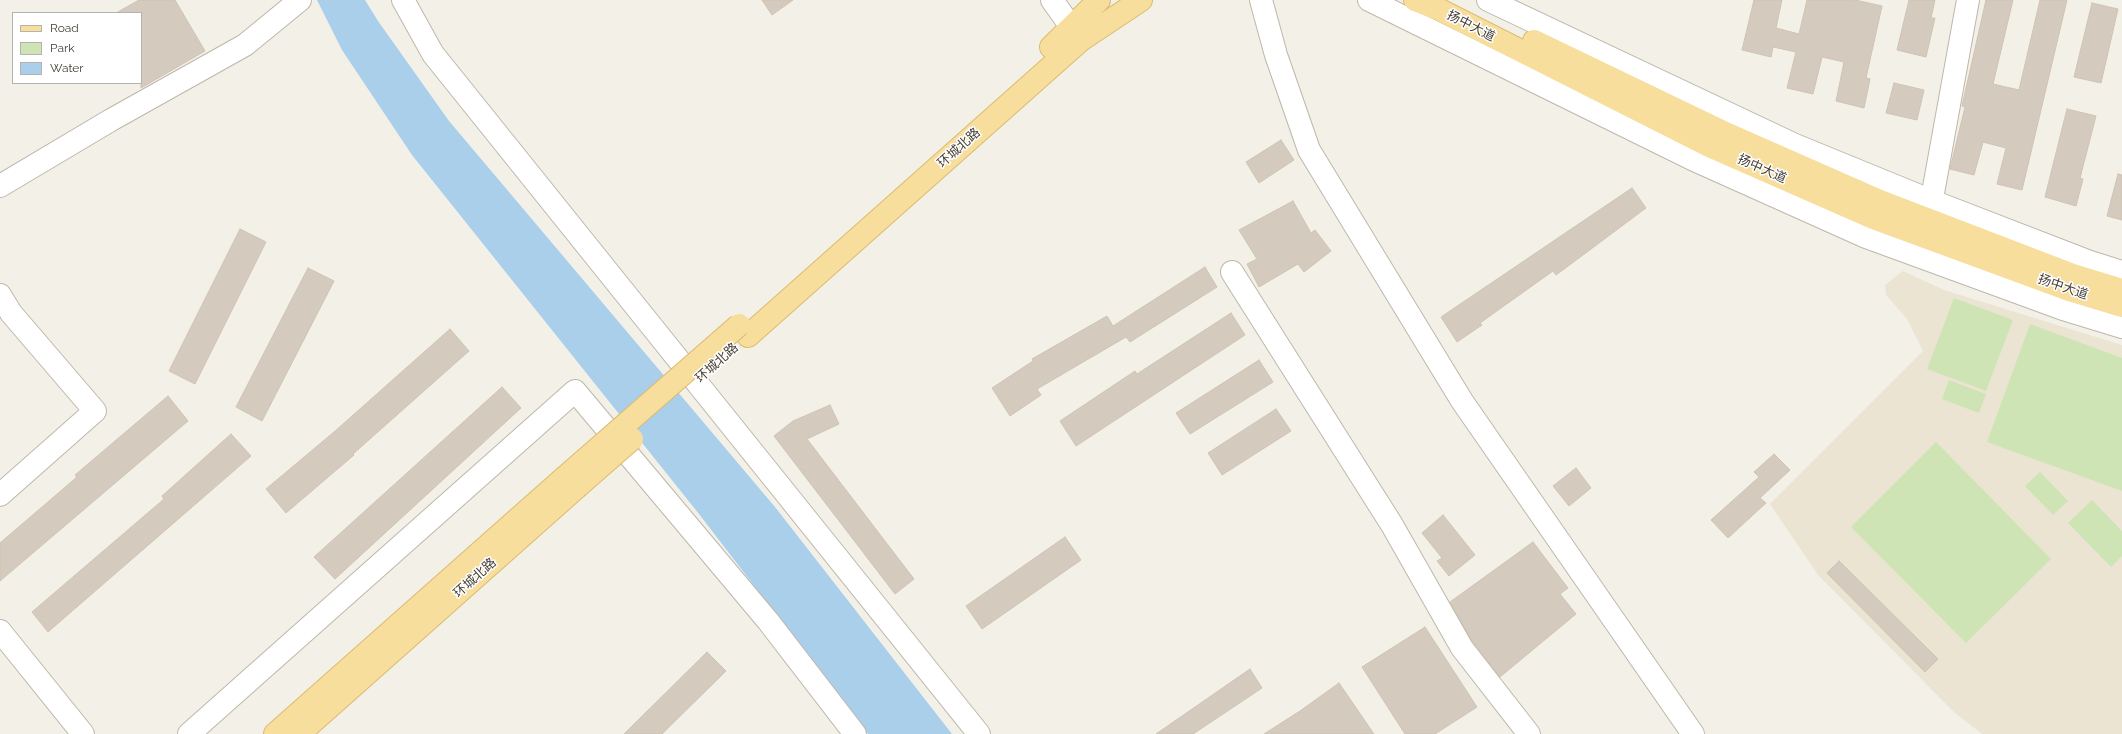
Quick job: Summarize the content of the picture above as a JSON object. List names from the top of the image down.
{
  "streets": {
    "main road": ["扬中大道", "环城北路"]
  },
  "legend": ["Road", "Park", "Water"]
}
